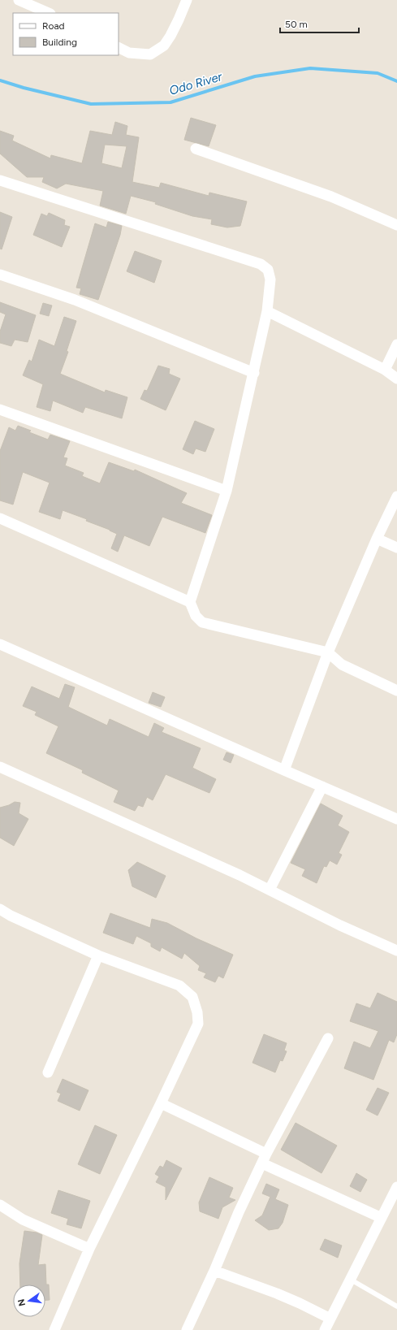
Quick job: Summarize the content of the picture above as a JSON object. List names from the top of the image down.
{
  "water": ["Odo River"],
  "legend": ["Road", "Building"],
  "scale_bar": "50 m",
  "north": "left"
}
